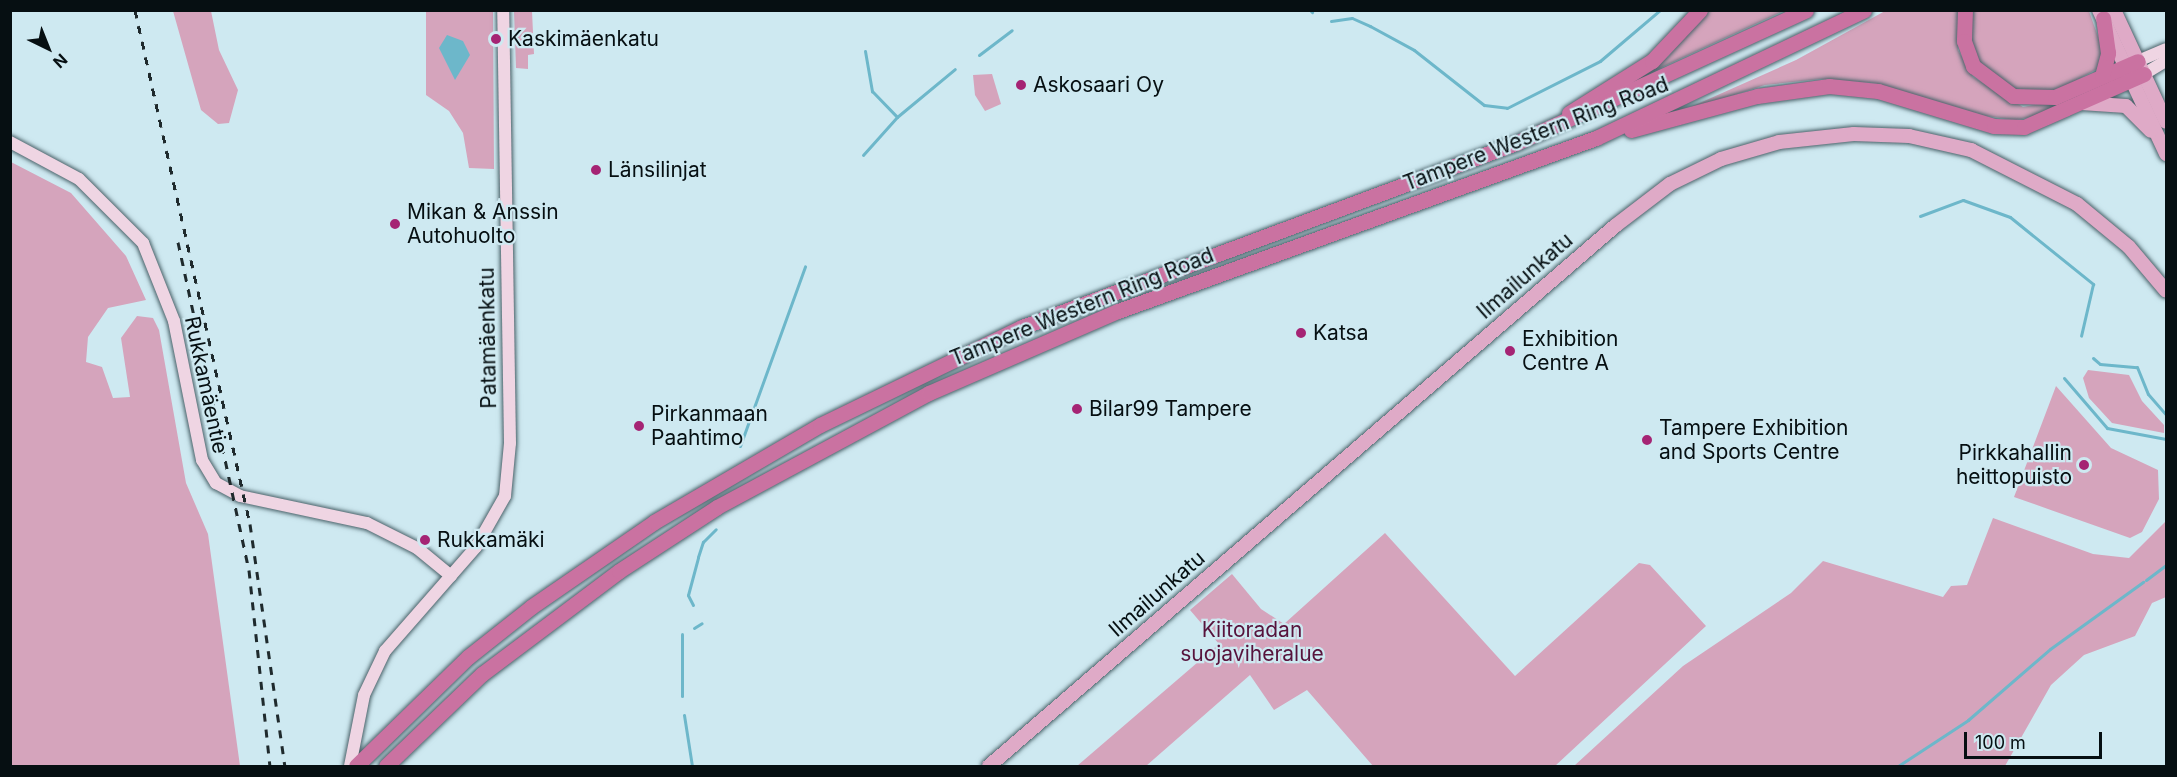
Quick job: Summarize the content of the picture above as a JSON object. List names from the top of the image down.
{
  "streets": {
    "highway": ["Tampere Western Ring Road"],
    "main road": ["Ilmailunkatu", "Patamäenkatu", "Rukkamäentie"]
  },
  "crossings": [
    ["Patamäenkatu", "Rukkamäentie"]
  ],
  "parks": ["Kiitoradan suojaviheralue"],
  "places": [
    "Kaskimäenkatu",
    "Askosaari Oy",
    "Länsilinjat",
    "Mikan & Anssin Autohuolto",
    "Katsa",
    "Exhibition Centre A",
    "Bilar99 Tampere",
    "Pirkanmaan Paahtimo",
    "Tampere Exhibition and Sports Centre",
    "Pirkkahallin heittopuisto",
    "Rukkamäki"
  ],
  "scale_bar": "100 m",
  "north": "bottom right"
}
